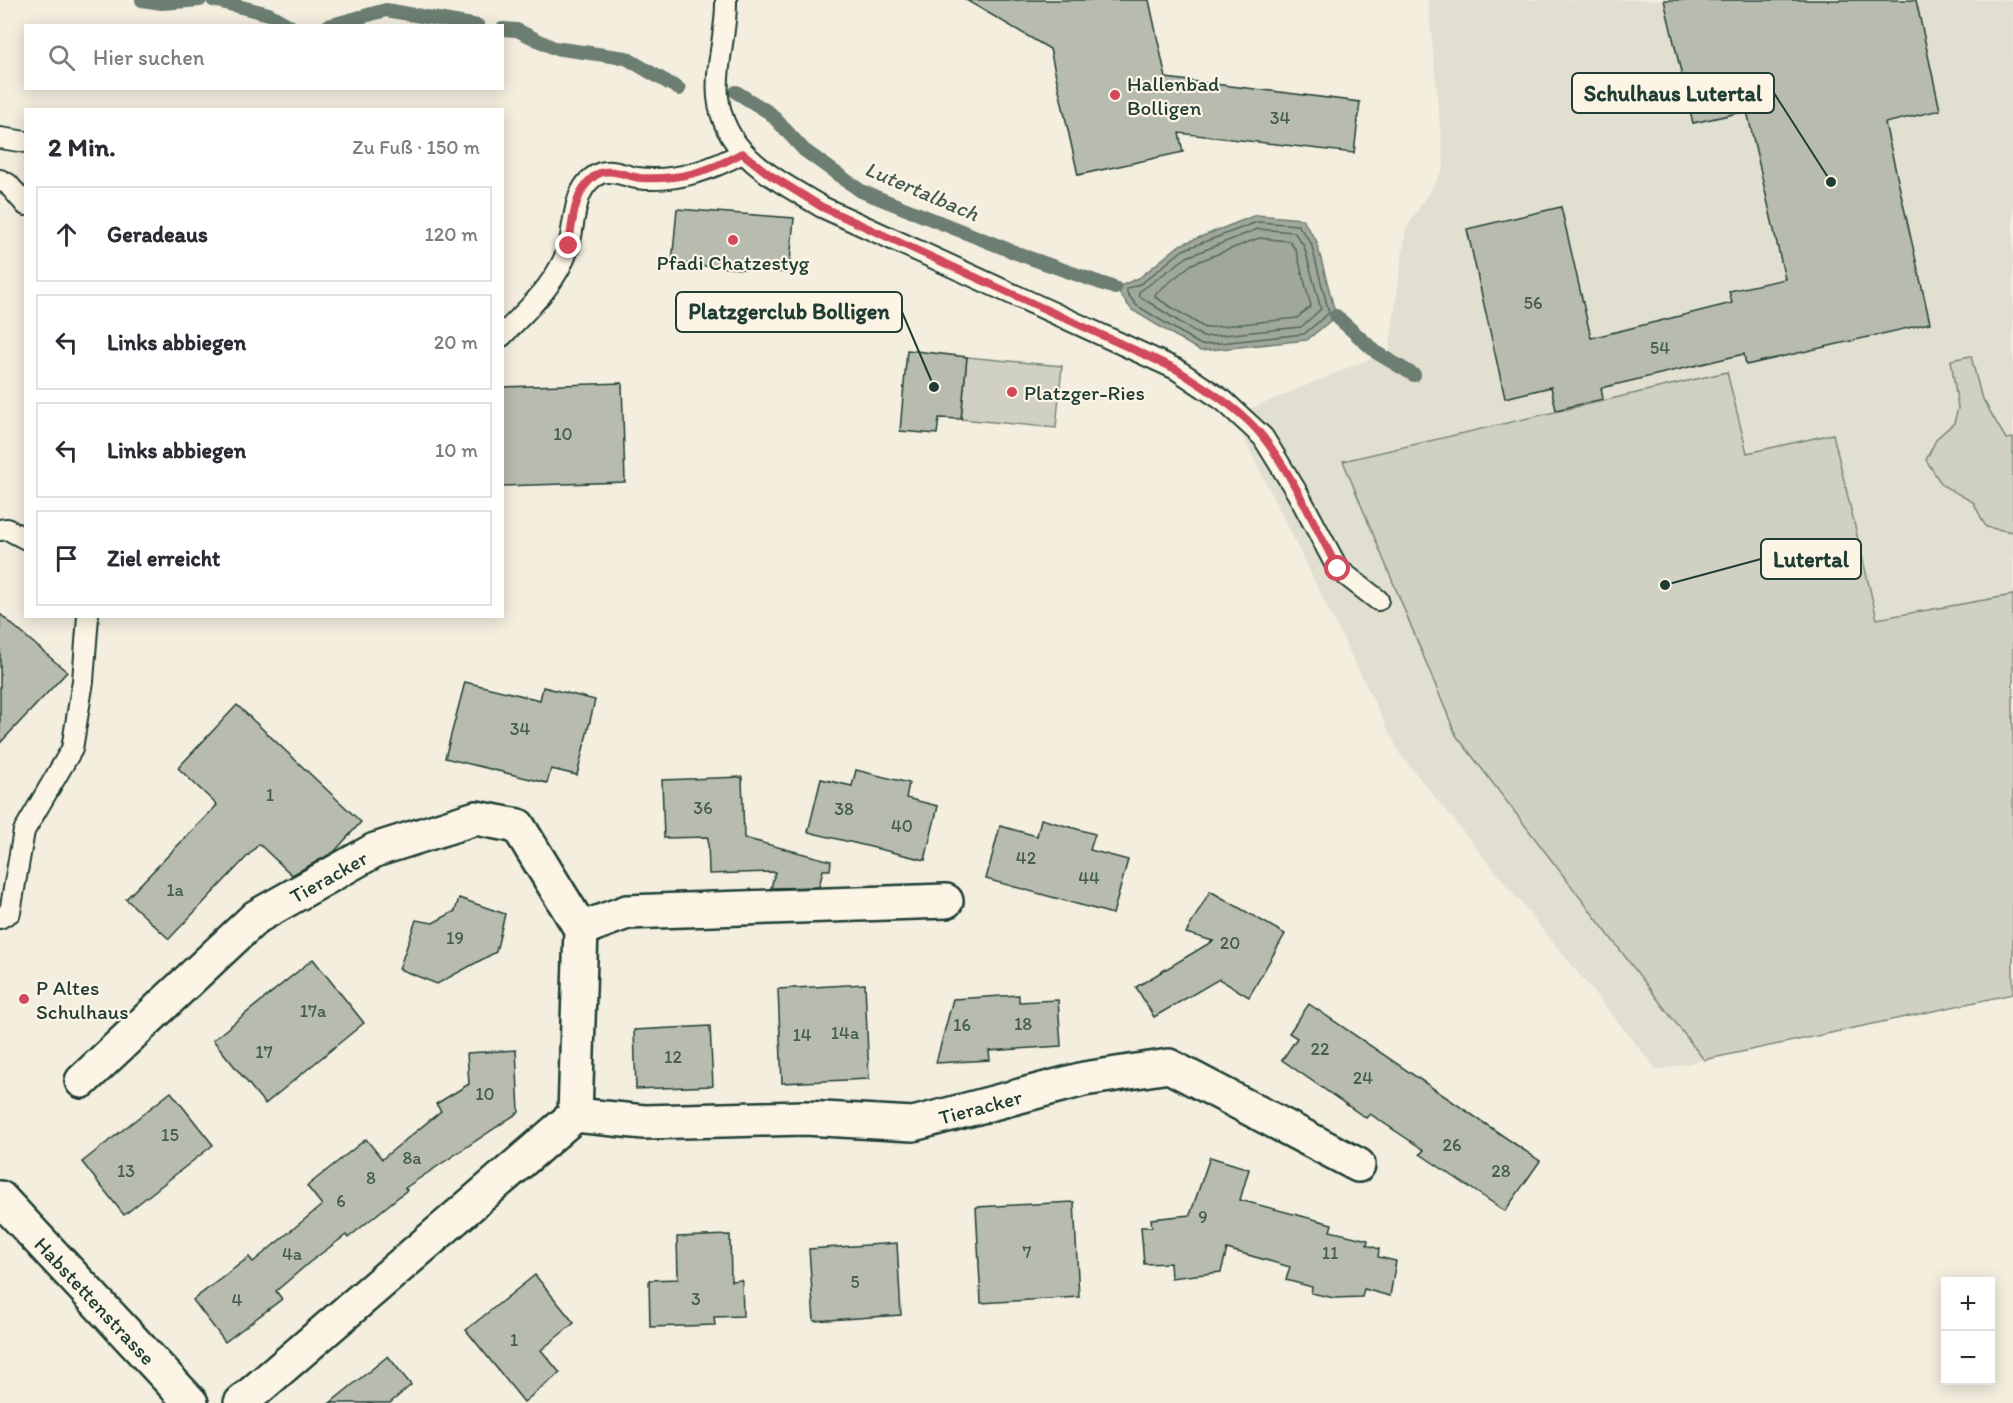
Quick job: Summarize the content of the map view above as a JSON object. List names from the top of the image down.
{
  "streets": {
    "street": ["Tieracker", "Habstettenstrasse"]
  },
  "water": ["Lutertalbach"],
  "places": [
    "Hallenbad Bolligen",
    "Schulhaus Lutertal",
    "Pfadi Chatzestyg",
    "Platzgerclub Bolligen",
    "Platzger-Ries",
    "Lutertal",
    "P Altes Schulhaus"
  ],
  "house_numbers": [
    "34",
    "56",
    "54",
    "10",
    "34",
    "1",
    "36",
    "38",
    "40",
    "42",
    "44",
    "1a",
    "19",
    "20",
    "17a",
    "18",
    "16",
    "14a",
    "14",
    "22",
    "17",
    "12",
    "24",
    "10",
    "15",
    "26",
    "8a",
    "13",
    "28",
    "8",
    "6",
    "9",
    "7",
    "11",
    "4a",
    "5",
    "3",
    "4",
    "1"
  ],
  "page": {
    "search": "Hier suchen",
    "heading": ["2 Min.", "Zu Fuß · 150 m"],
    "list": [
      ["Geradeaus", "120 m"],
      ["Links abbiegen", "20 m"],
      ["Links abbiegen", "10 m"],
      "Ziel erreicht"
    ],
    "map_buttons": ["+", "−"]
  }
}
